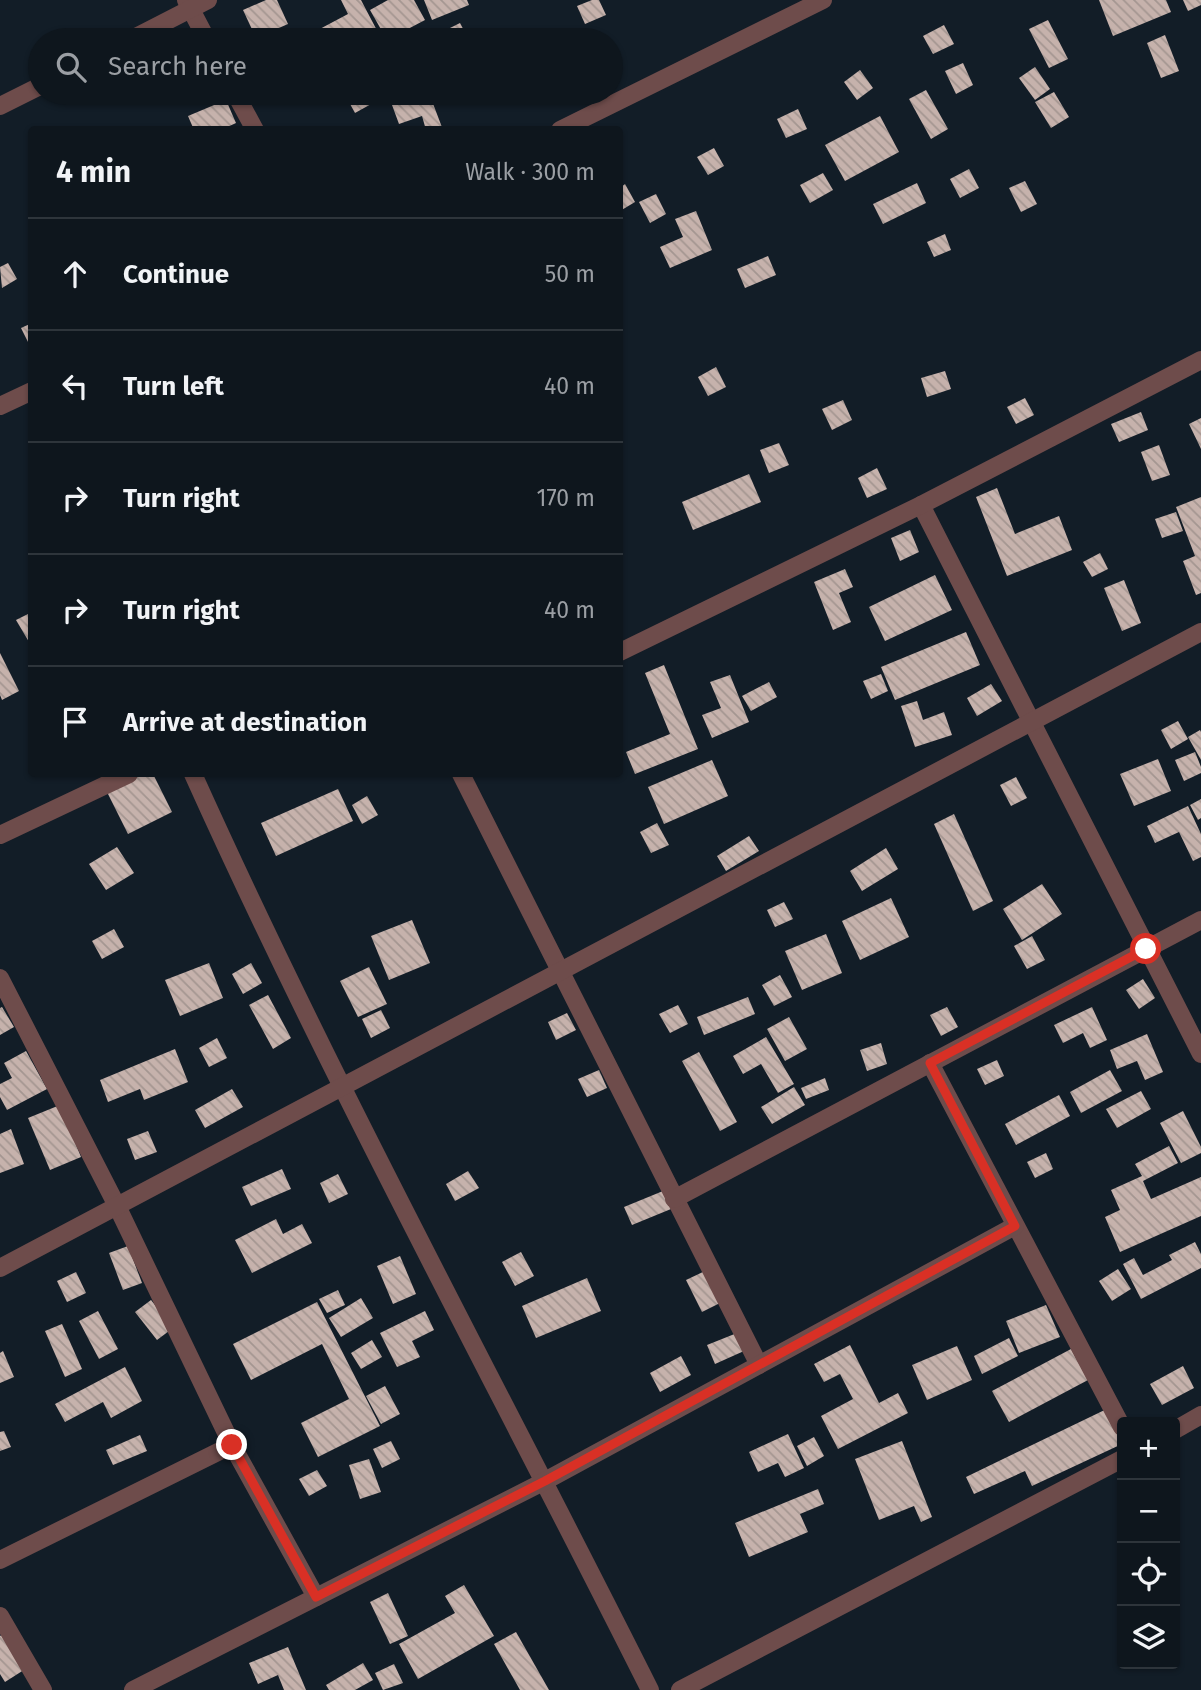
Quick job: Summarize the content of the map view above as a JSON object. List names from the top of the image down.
{
  "page": {
    "search": "Search here",
    "heading": ["4 min", "Walk · 300 m"],
    "list": [
      ["Continue", "50 m"],
      ["Turn left", "40 m"],
      ["Turn right", "170 m"],
      ["Turn right", "40 m"],
      "Arrive at destination"
    ],
    "map_buttons": ["+", "−"]
  }
}
